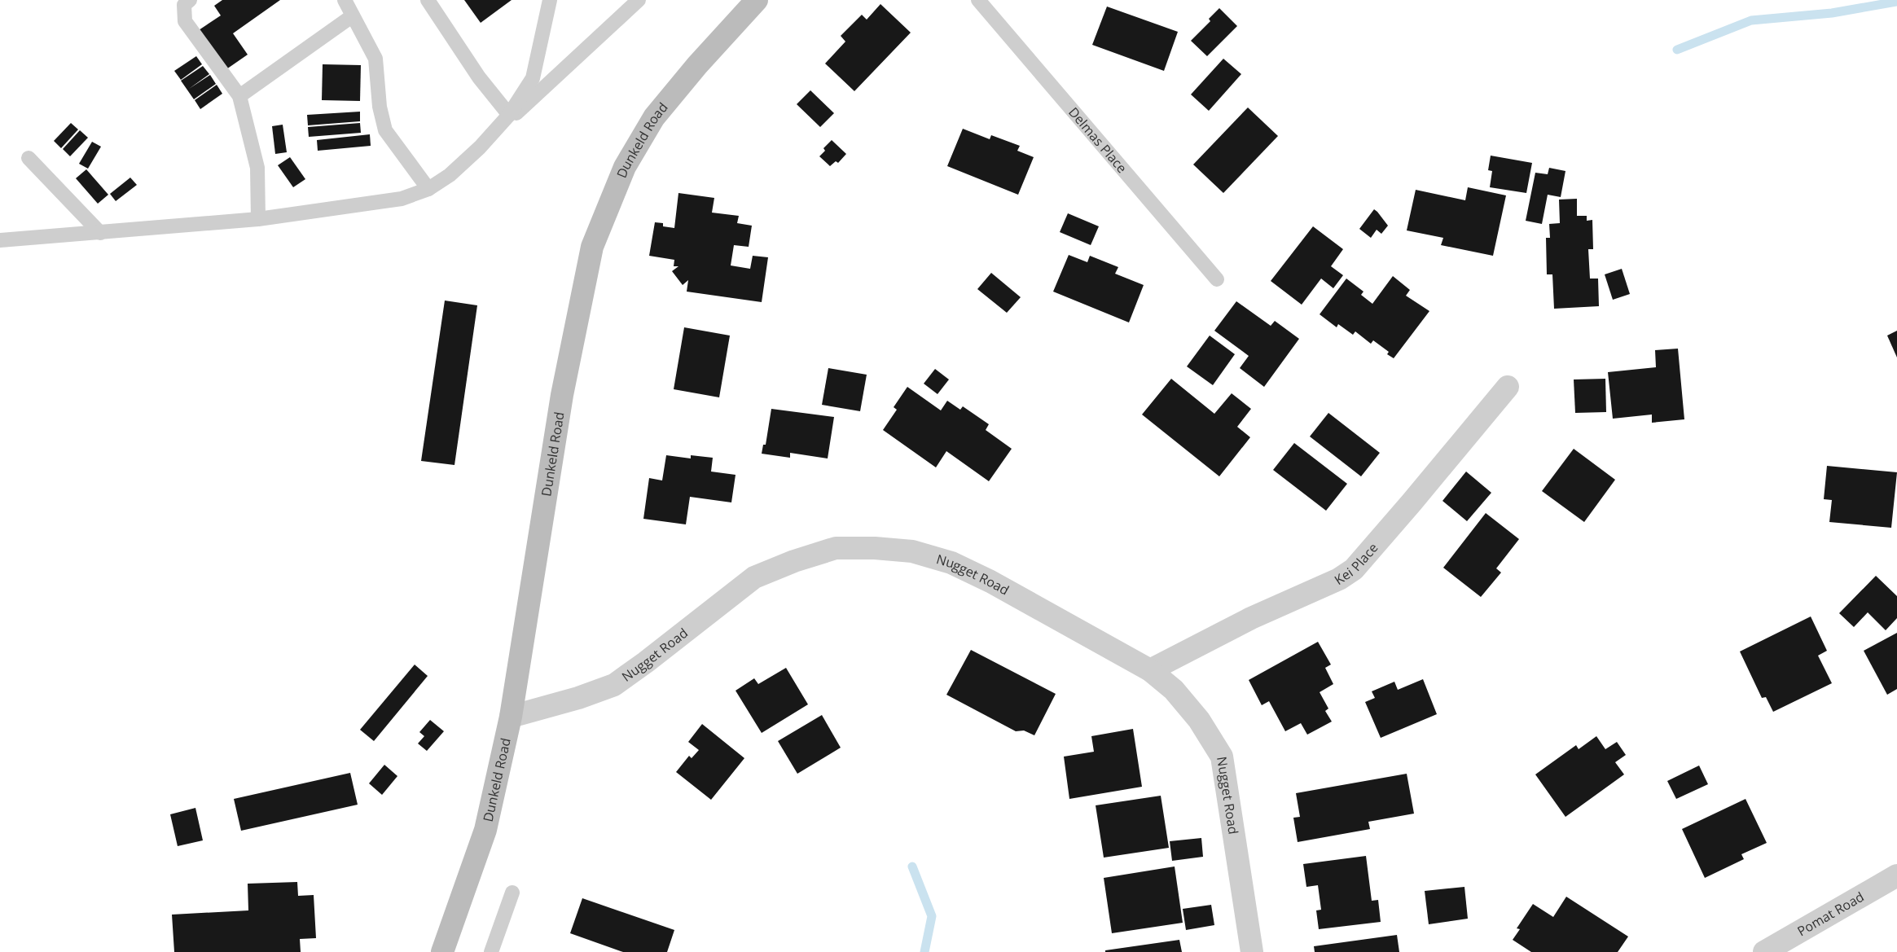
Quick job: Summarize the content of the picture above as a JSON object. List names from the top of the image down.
{
  "streets": {
    "main road": ["Dunkeld Road"],
    "street": ["Kei Place", "Nugget Road", "Pomat Road"],
    "lane": ["Delmas Place"]
  },
  "crossings": [
    ["Dunkeld Road", "Nugget Road"],
    ["Kei Place", "Nugget Road"]
  ]
}
